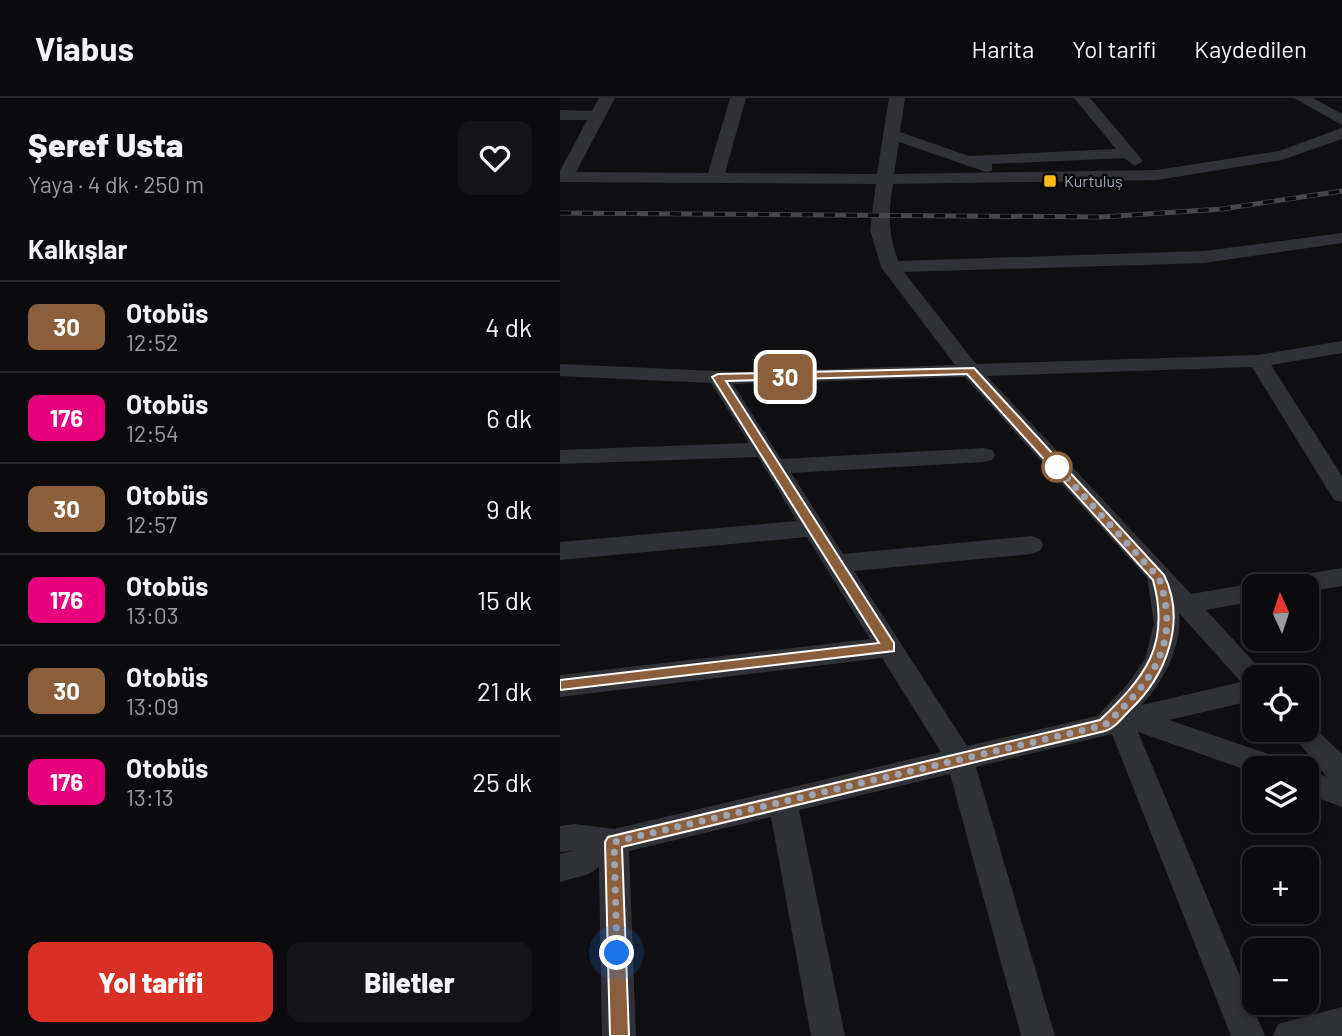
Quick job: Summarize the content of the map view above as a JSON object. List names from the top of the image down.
{
  "places": {
    "transit": ["Kurtuluş"]
  },
  "lines": ["bus line 30"],
  "north": "top",
  "page": {
    "header": "Viabus",
    "nav": ["Harita", "Yol tarifi", "Kaydedilen"],
    "heading": [
      ["Şeref Usta", "Yaya · 4 dk · 250 m"],
      "Kalkışlar"
    ],
    "on_map": "30",
    "list": [
      {
        "mark": "30",
        "name": "Otobüs",
        "note": "12:52",
        "value": "4 dk"
      },
      {
        "mark": "176",
        "name": "Otobüs",
        "note": "12:54",
        "value": "6 dk"
      },
      {
        "mark": "30",
        "name": "Otobüs",
        "note": "12:57",
        "value": "9 dk"
      },
      {
        "mark": "176",
        "name": "Otobüs",
        "note": "13:03",
        "value": "15 dk"
      },
      {
        "mark": "30",
        "name": "Otobüs",
        "note": "13:09",
        "value": "21 dk"
      },
      {
        "mark": "176",
        "name": "Otobüs",
        "note": "13:13",
        "value": "25 dk"
      }
    ],
    "map_buttons": ["+", "−"],
    "buttons": ["Yol tarifi", "Biletler"]
  }
}
